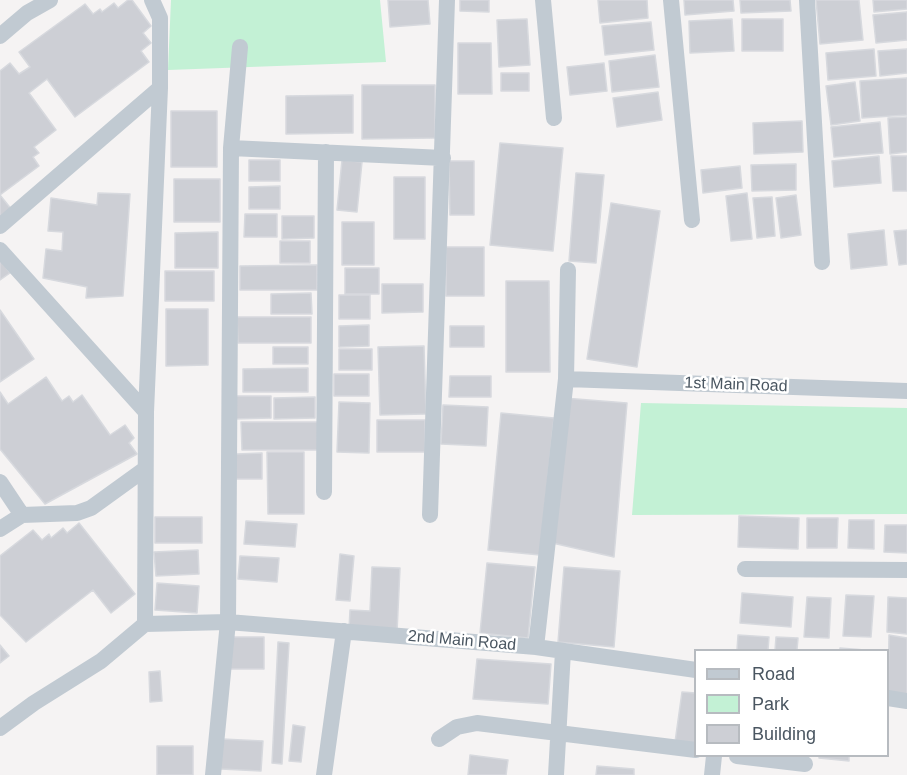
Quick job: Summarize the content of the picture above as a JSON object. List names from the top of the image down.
{
  "streets": {
    "street": ["1st Main Road", "2nd Main Road"]
  },
  "legend": ["Road", "Park", "Building"]
}
